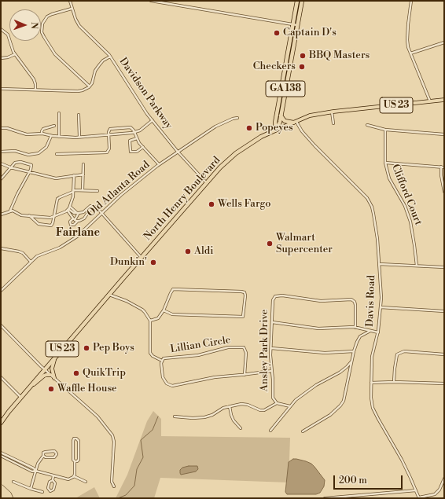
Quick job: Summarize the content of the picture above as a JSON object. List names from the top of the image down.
{
  "streets": {
    "highway": ["GA 138", "US 23", "North Henry Boulevard"],
    "street": [
      "Davidson Parkway",
      "Old Atlanta Road",
      "Clifford Court",
      "Davis Road",
      "Lillian Circle",
      "Ansley Park Drive"
    ]
  },
  "crossings": [
    ["GA 138", "North Henry Boulevard"],
    ["Davidson Parkway", "Old Atlanta Road"],
    ["Davidson Parkway", "North Henry Boulevard"],
    ["North Henry Boulevard", "Davis Road"],
    ["Lillian Circle", "Ansley Park Drive"]
  ],
  "districts": ["Fairlane"],
  "places": [
    "Captain D's",
    "BBQ Masters",
    "Checkers",
    "Popeyes",
    "Wells Fargo",
    "Walmart Supercenter",
    "Aldi",
    "Dunkin'",
    "Pep Boys",
    "QuikTrip",
    "Waffle House"
  ],
  "scale_bar": "200 m",
  "north": "right"
}
